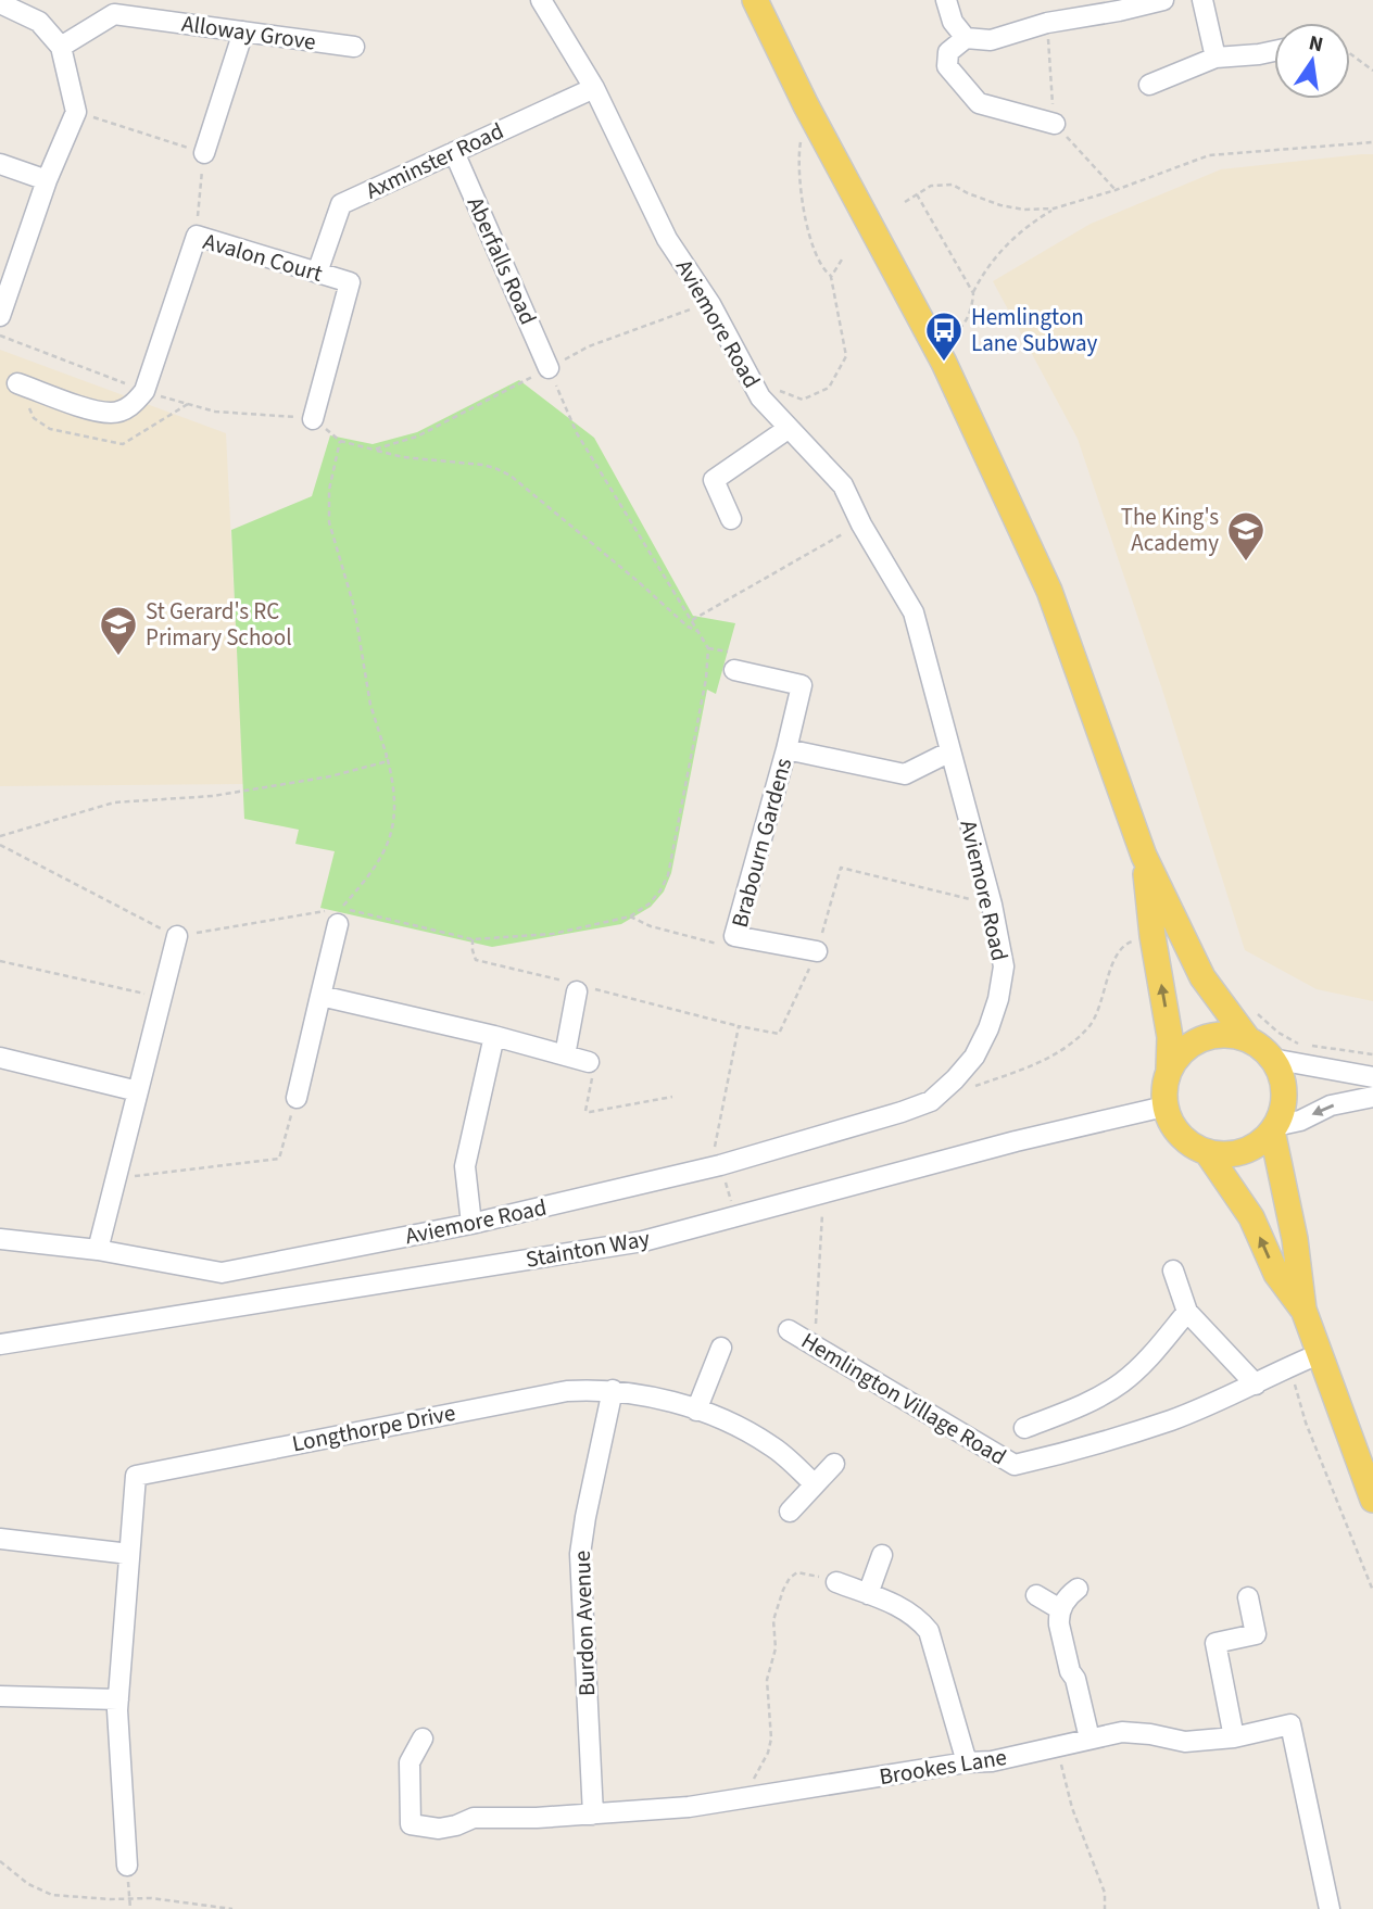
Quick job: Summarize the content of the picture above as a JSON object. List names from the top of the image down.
{
  "streets": {
    "street": [
      "Alloway Grove",
      "Axminster Road",
      "Avalon Court",
      "Aberfalls Road",
      "Aviemore Road",
      "Brabourn Gardens",
      "Stainton Way",
      "Hemlington Village Road",
      "Longthorpe Drive",
      "Burdon Avenue",
      "Brookes Lane"
    ]
  },
  "crossings": [
    ["Axminster Road", "Avalon Court"],
    ["Axminster Road", "Aberfalls Road"],
    ["Axminster Road", "Aviemore Road"],
    ["Aviemore Road", "Brabourn Gardens"],
    ["Longthorpe Drive", "Burdon Avenue"],
    ["Burdon Avenue", "Brookes Lane"]
  ],
  "places": {
    "bus stop": ["Hemlington Lane Subway"],
    "school or university": ["The King's Academy", "St Gerard's RC Primary School"]
  },
  "north": "top"
}
